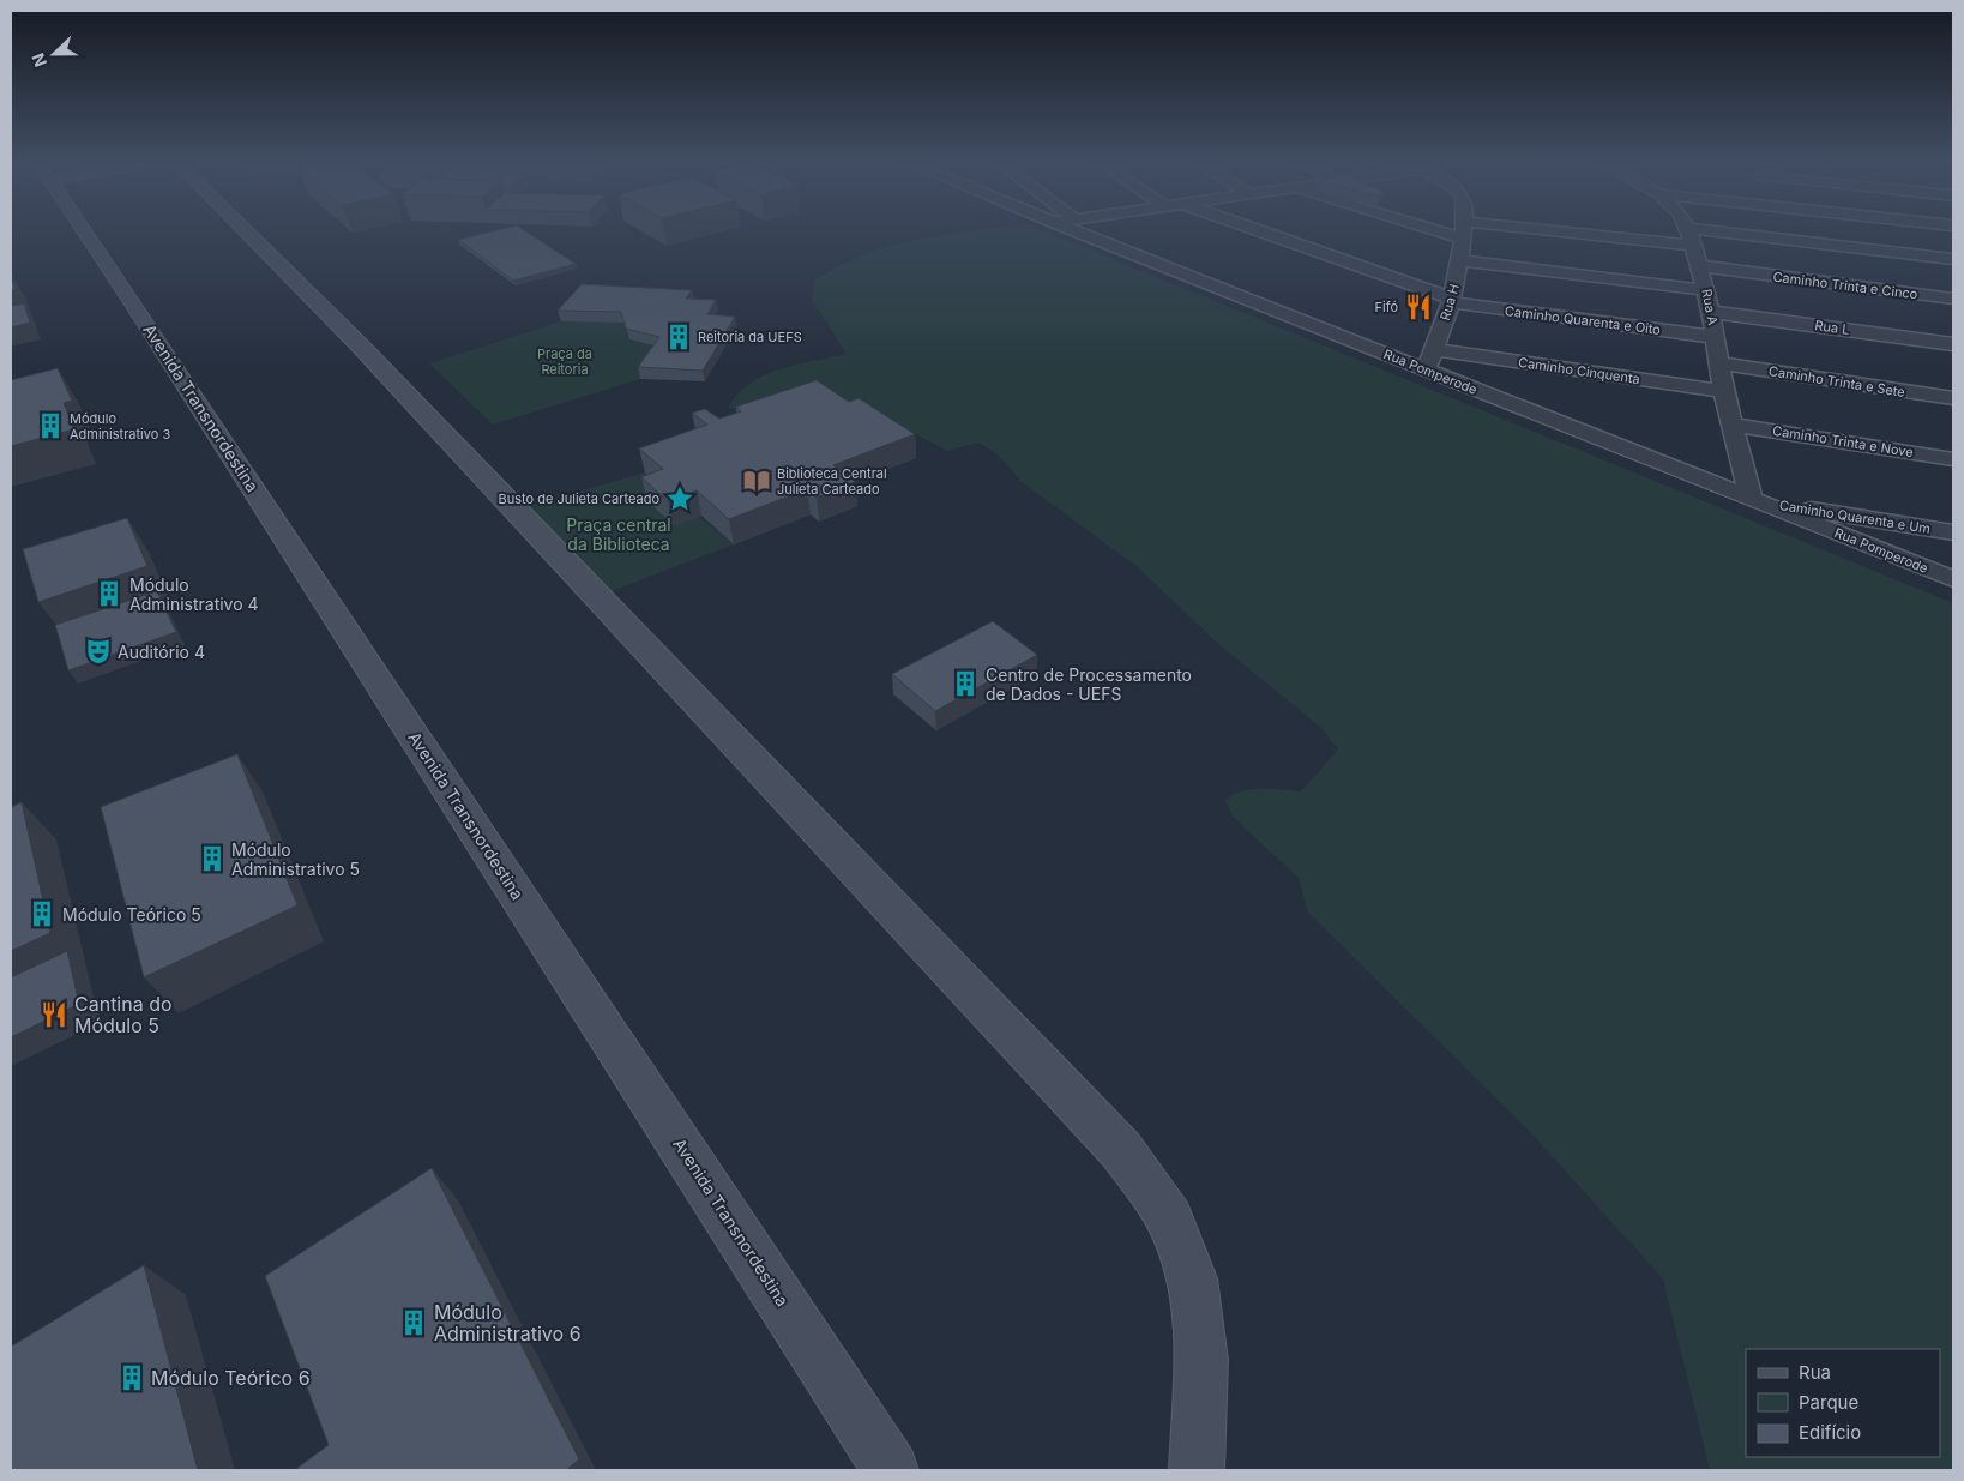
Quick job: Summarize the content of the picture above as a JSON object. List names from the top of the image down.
{
  "streets": {
    "street": [
      "Caminho Trinta e Cinco",
      "Rua H",
      "Rua A",
      "Caminho Quarenta e Oito",
      "Rua L",
      "Caminho Cinquenta",
      "Rua Pomperode",
      "Caminho Trinta e Sete",
      "Avenida Transnordestina",
      "Caminho Trinta e Nove",
      "Caminho Quarenta e Um"
    ]
  },
  "crossings": [
    ["Caminho Trinta e Cinco", "Rua A"],
    ["Rua H", "Caminho Quarenta e Oito"],
    ["Rua H", "Caminho Cinquenta"],
    ["Rua H", "Rua Pomperode"],
    ["Rua A", "Caminho Quarenta e Oito"],
    ["Rua A", "Rua L"],
    ["Rua A", "Caminho Cinquenta"],
    ["Rua A", "Rua Pomperode"],
    ["Rua A", "Caminho Trinta e Sete"],
    ["Rua A", "Caminho Trinta e Nove"],
    ["Rua A", "Caminho Quarenta e Um"],
    ["Rua Pomperode", "Caminho Quarenta e Um"]
  ],
  "parks": ["Praça da Reitoria", "Praça central da Biblioteca"],
  "places": {
    "restaurant": ["Fifó", "Cantina do Módulo 5"],
    "building": [
      "Reitoria da UEFS",
      "Módulo Administrativo 3",
      "Módulo Administrativo 4",
      "Centro de Processamento de Dados - UEFS",
      "Módulo Administrativo 5",
      "Módulo Teórico 5",
      "Módulo Administrativo 6",
      "Módulo Teórico 6"
    ],
    "library": ["Biblioteca Central Julieta Carteado"],
    "place": ["Busto de Julieta Carteado"],
    "theatre": ["Auditório 4"]
  },
  "legend": ["Rua", "Parque", "Edifício"],
  "north": "left"
}
